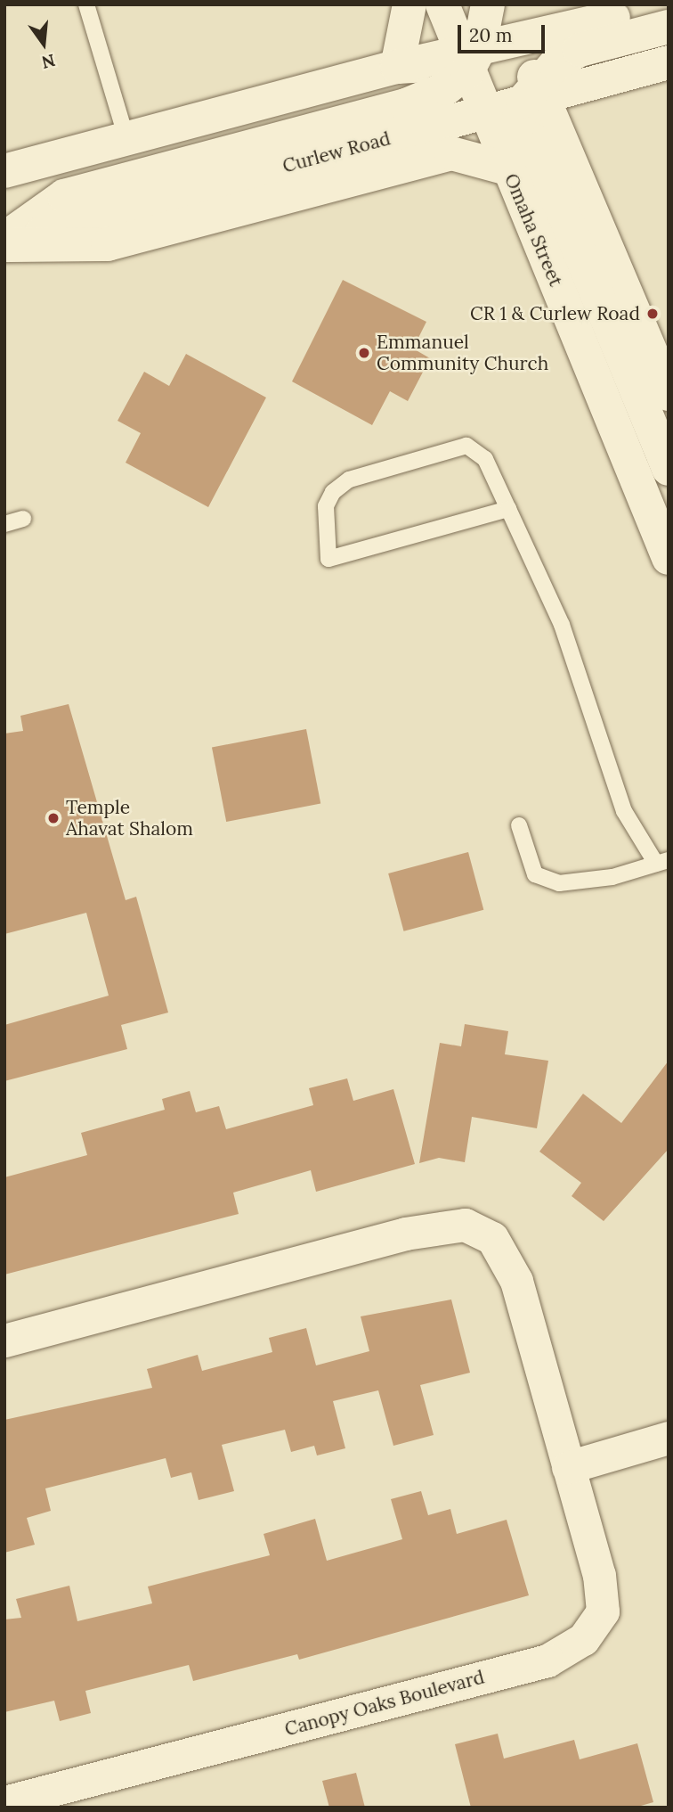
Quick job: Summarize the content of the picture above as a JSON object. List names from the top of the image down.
{
  "streets": {
    "main road": ["Curlew Road", "Omaha Street"],
    "street": ["Canopy Oaks Boulevard"]
  },
  "crossings": [
    ["Curlew Road", "Omaha Street"]
  ],
  "places": ["CR 1 & Curlew Road", "Emmanuel Community Church", "Temple Ahavat Shalom"],
  "scale_bar": "20 m",
  "north": "bottom"
}
